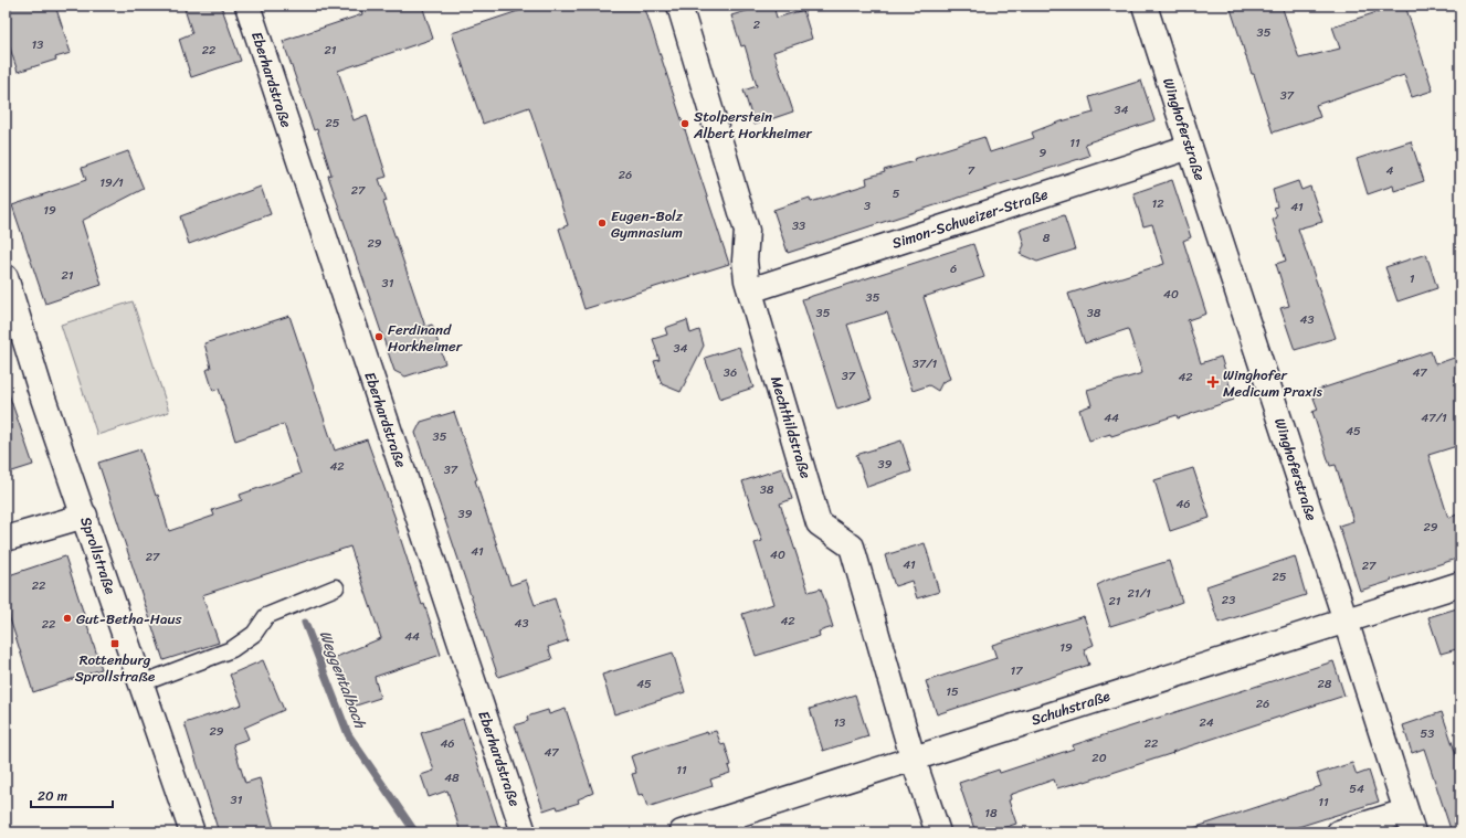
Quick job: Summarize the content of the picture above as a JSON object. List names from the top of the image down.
{
  "streets": {
    "street": [
      "Eberhardstraße",
      "Winghoferstraße",
      "Simon-Schweizer-Straße",
      "Mechthildstraße",
      "Sprollstraße",
      "Schuhstraße"
    ]
  },
  "crossings": [
    ["Winghoferstraße", "Simon-Schweizer-Straße"],
    ["Winghoferstraße", "Schuhstraße"],
    ["Simon-Schweizer-Straße", "Mechthildstraße"],
    ["Mechthildstraße", "Schuhstraße"]
  ],
  "water": ["Weggentalbach"],
  "places": {
    "other": [
      "Stolperstein Albert Horkheimer",
      "Eugen-Bolz Gymnasium",
      "Ferdinand Horkheimer",
      "Gut-Betha-Haus"
    ],
    "health": ["Winghofer Medicum Praxis"],
    "transit": ["Rottenburg Sprollstraße"]
  },
  "house_numbers": [
    "2",
    "35",
    "13",
    "22",
    "21",
    "37",
    "34",
    "25",
    "11",
    "9",
    "7",
    "4",
    "26",
    "19/1",
    "27",
    "5",
    "12",
    "3",
    "41",
    "19",
    "33",
    "8",
    "29",
    "6",
    "21",
    "1",
    "31",
    "40",
    "35",
    "35",
    "38",
    "43",
    "34",
    "37/1",
    "36",
    "47",
    "37",
    "42",
    "44",
    "47/1",
    "45",
    "35",
    "39",
    "42",
    "37",
    "38",
    "46",
    "39",
    "29",
    "41",
    "40",
    "27",
    "41",
    "27",
    "25",
    "22",
    "21/1",
    "23",
    "21",
    "42",
    "43",
    "22",
    "44",
    "19",
    "17",
    "45",
    "28",
    "15",
    "26",
    "13",
    "24",
    "29",
    "53",
    "46",
    "22",
    "47",
    "20",
    "11",
    "48",
    "54",
    "31",
    "11",
    "18"
  ],
  "scale_bar": "20 m"
}
